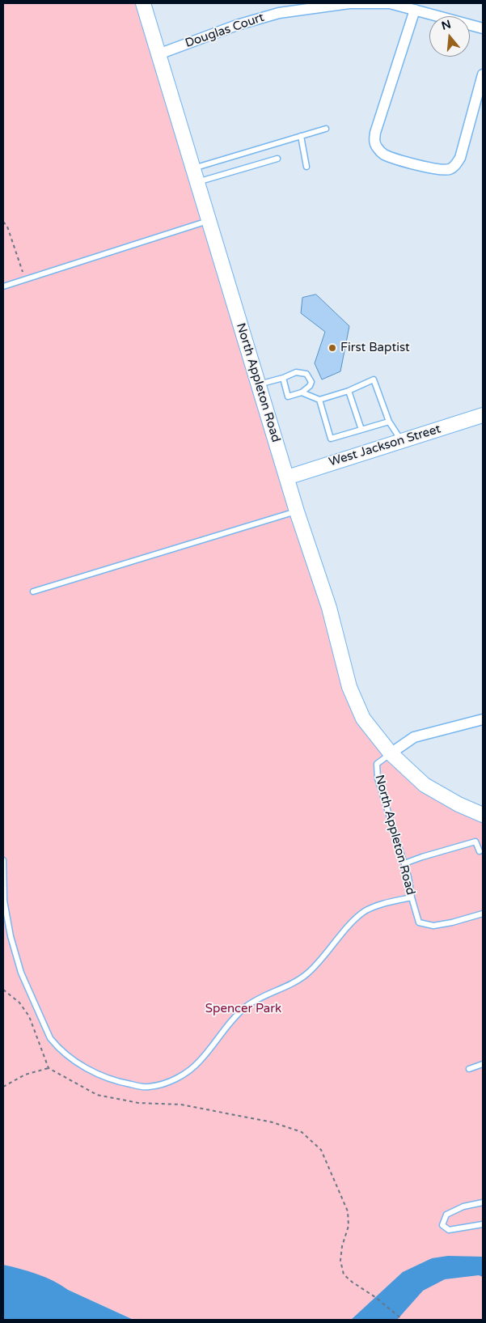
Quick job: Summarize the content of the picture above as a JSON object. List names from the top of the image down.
{
  "streets": {
    "main road": ["North Appleton Road", "West Jackson Street"],
    "street": ["Douglas Court"]
  },
  "crossings": [
    ["Douglas Court", "North Appleton Road"],
    ["North Appleton Road", "West Jackson Street"]
  ],
  "parks": ["Spencer Park"],
  "places": ["First Baptist"],
  "north": "top"
}
